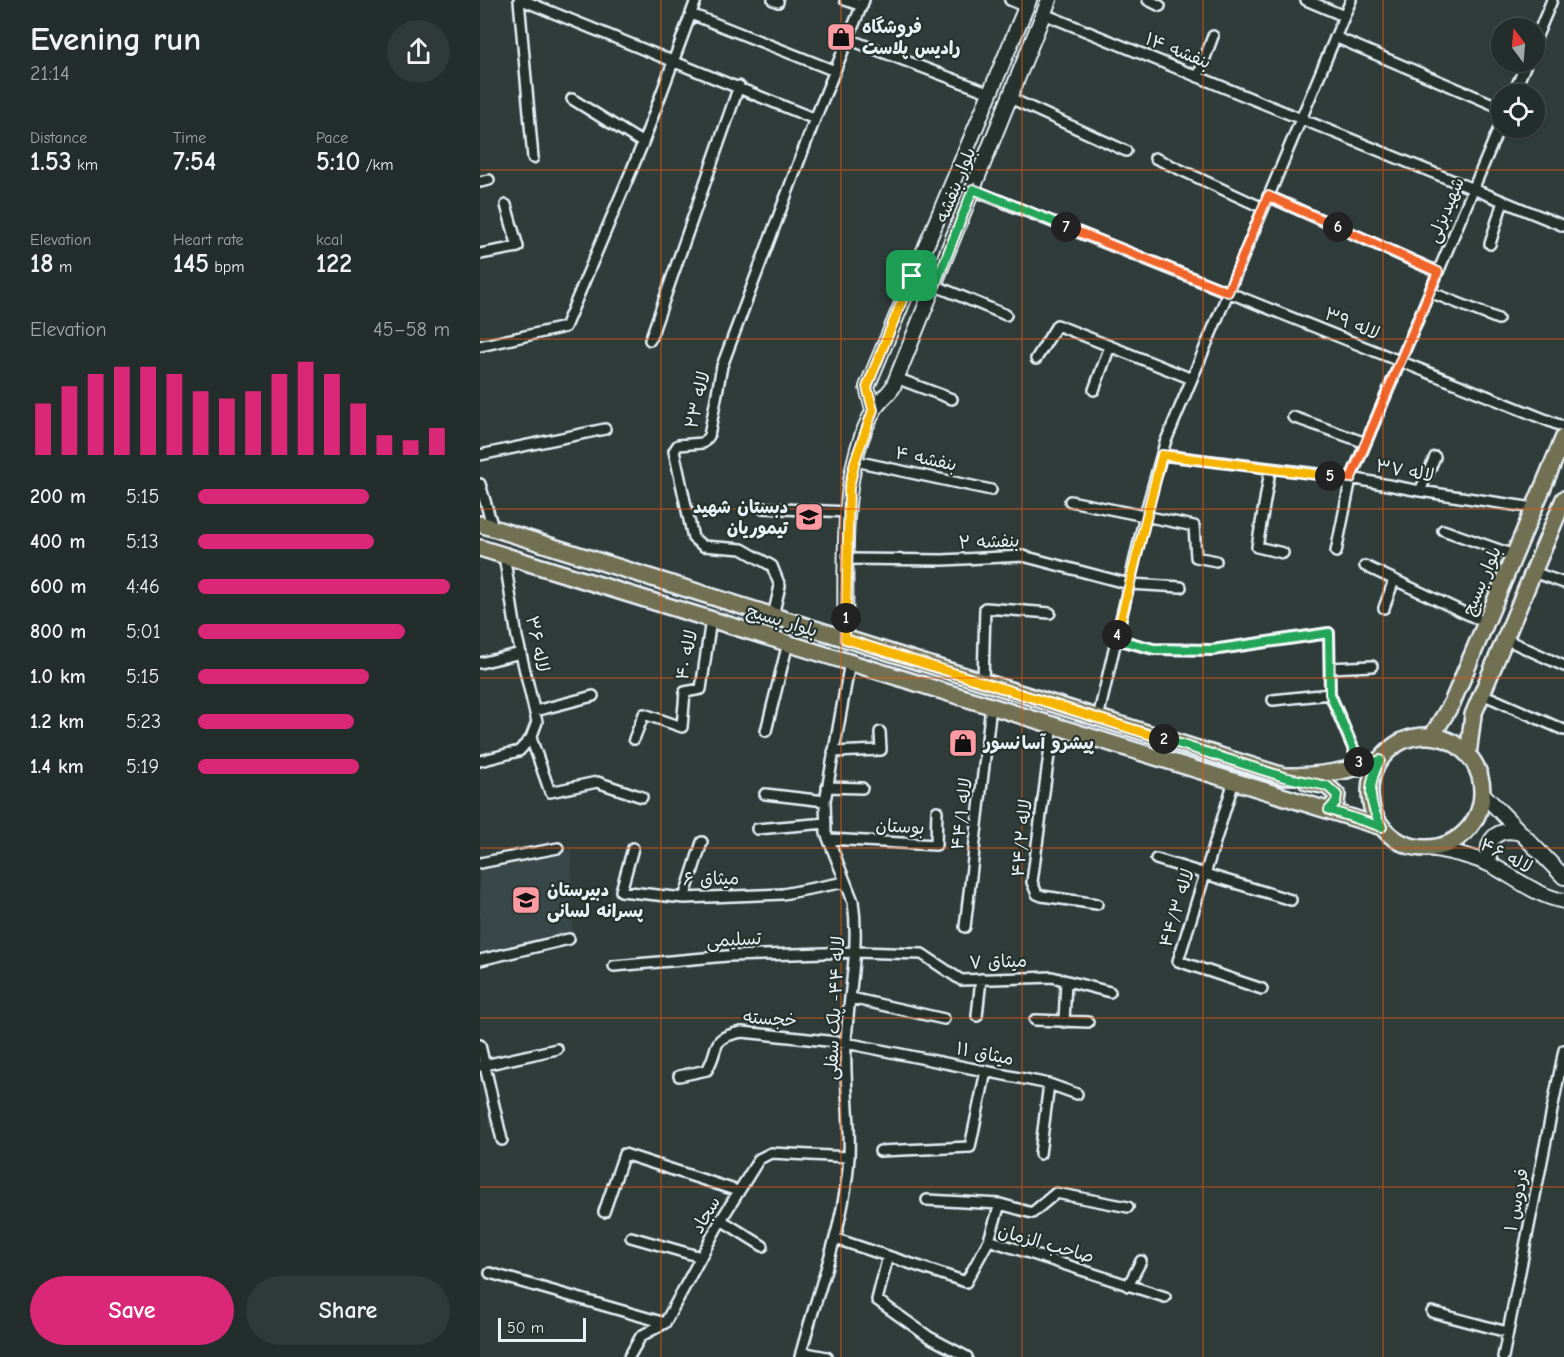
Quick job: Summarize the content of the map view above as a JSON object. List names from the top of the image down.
{
  "streets": {
    "main road": ["بلوار بنفشه", "بلوار بسیج", "لاله ۴۶"],
    "street": [
      "بنفشه ۱۴",
      "شهیدبزلی",
      "لاله ۳۹",
      "لاله ۲۳",
      "بنفشه ۴",
      "لاله ۳۷",
      "بنفشه ۲",
      "لاله ۳۶",
      "لاله ۴۰",
      "لاله ۴۴/۱",
      "بوستان",
      "لاله ۴۴/۲",
      "میثاق ۶",
      "لاله ۴۴/۳",
      "تسلیمی",
      "میثاق ۷",
      "لاله ۴۴- پلک سفلی",
      "خجسته",
      "میثاق ۱۱",
      "فردوس ۱",
      "سجاد",
      "صاحب الزمان"
    ]
  },
  "crossings": [
    ["بنفشه ۱۴", "بلوار بنفشه"],
    ["بنفشه ۱۴", "شهیدبزلی"],
    ["بلوار بنفشه", "لاله ۳۹"],
    ["بلوار بنفشه", "بنفشه ۴"],
    ["بلوار بنفشه", "بنفشه ۲"],
    ["بلوار بنفشه", "بلوار بسیج"],
    ["شهیدبزلی", "لاله ۳۹"],
    ["شهیدبزلی", "لاله ۳۷"],
    ["لاله ۲۳", "بلوار بسیج"],
    ["لاله ۳۷", "بلوار بسیج"],
    ["بلوار بسیج", "لاله ۳۶"],
    ["بلوار بسیج", "لاله ۴۰"],
    ["بلوار بسیج", "لاله ۴۴/۱"],
    ["بلوار بسیج", "لاله ۴۴/۲"],
    ["بلوار بسیج", "لاله ۴۶"],
    ["بلوار بسیج", "لاله ۴۴/۳"],
    ["بلوار بسیج", "لاله ۴۴- پلک سفلی"],
    ["بوستان", "لاله ۴۴- پلک سفلی"],
    ["میثاق ۶", "لاله ۴۴- پلک سفلی"],
    ["تسلیمی", "میثاق ۷"],
    ["تسلیمی", "لاله ۴۴- پلک سفلی"],
    ["میثاق ۷", "لاله ۴۴- پلک سفلی"],
    ["لاله ۴۴- پلک سفلی", "خجسته"],
    ["لاله ۴۴- پلک سفلی", "میثاق ۱۱"],
    ["لاله ۴۴- پلک سفلی", "سجاد"],
    ["لاله ۴۴- پلک سفلی", "صاحب الزمان"],
    ["خجسته", "میثاق ۱۱"]
  ],
  "places": {
    "shop": ["فروشگاه رادیس پلاست", "پیشرو آسانسور"],
    "school or university": ["دبستان شهید تیموریان", "دبیرستان پسرانه لسانی"]
  },
  "scale_bar": "50 m",
  "north": "top",
  "page": {
    "heading": ["Evening run", "21:14"],
    "stats": [
      ["Distance", "1.53 km"],
      ["Time", "7:54"],
      ["Pace", "5:10 /km"],
      ["Elevation", "18 m"],
      ["Heart rate", "145 bpm"],
      ["kcal", "122"]
    ],
    "pins": [
      "6",
      "7",
      "5",
      "1",
      "4",
      "2",
      "3"
    ],
    "chart": ["Elevation", "45–58 m"],
    "list": [
      {
        "name": "200 m",
        "note": "5:15"
      },
      {
        "name": "400 m",
        "note": "5:13"
      },
      {
        "name": "600 m",
        "note": "4:46"
      },
      {
        "name": "800 m",
        "note": "5:01"
      },
      {
        "name": "1.0 km",
        "note": "5:15"
      },
      {
        "name": "1.2 km",
        "note": "5:23"
      },
      {
        "name": "1.4 km",
        "note": "5:19"
      }
    ],
    "buttons": ["Save", "Share"],
    "scale": "50 m"
  }
}
